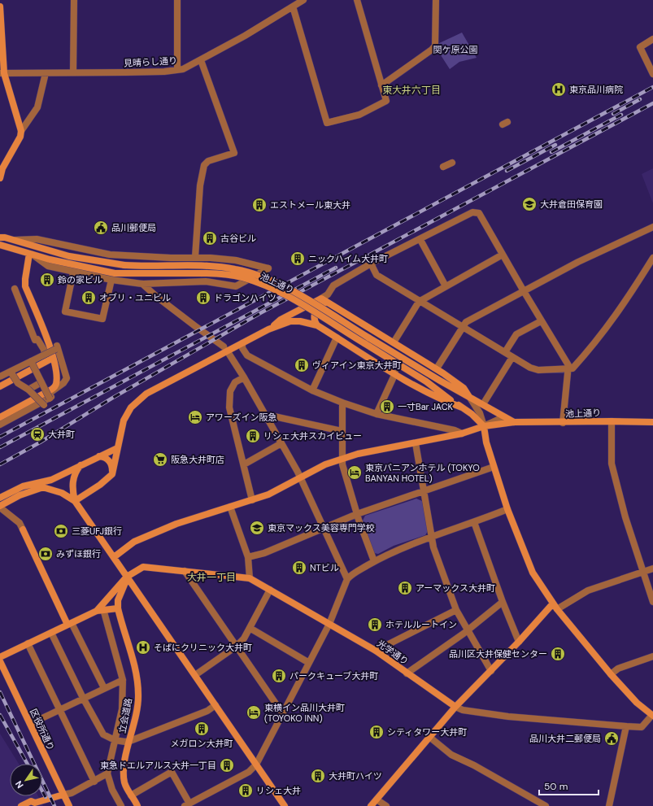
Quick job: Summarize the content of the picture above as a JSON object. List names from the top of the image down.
{
  "streets": {
    "street": [
      "見晴らし通り",
      "池上通り",
      "光学通り",
      "立会道路",
      "区役所通り"
    ]
  },
  "districts": ["東大井六丁目", "大井一丁目"],
  "parks": ["関ケ原公園"],
  "places": {
    "hospital": ["東京品川病院", "そばにクリニック大井町"],
    "school or university": ["大井倉田保育園", "東京マックス美容専門学校"],
    "building": [
      "エストメール東大井",
      "古谷ビル",
      "ニックハイム大井町",
      "鈴の家ビル",
      "オブリ・ユニビル",
      "ドラゴンハイツ",
      "ヴィアイン東京大井町",
      "一寸Bar JACK",
      "リシェ大井スカイビュー",
      "NTビル",
      "アーマックス大井町",
      "ホテルルートイン",
      "品川区大井保健センター",
      "パークキューブ大井町",
      "メガロン大井町",
      "シティタワー大井町",
      "東急ドエルアルス大井一丁目",
      "大井町ハイツ",
      "リシェ大井"
    ],
    "public building": ["品川郵便局", "品川大井二郵便局"],
    "hotel": ["アワーズイン阪急", "東京バニアンホテル (TOKYO BANYAN HOTEL)", "東横イン品川大井町 (TOYOKO INN)"],
    "station": ["大井町"],
    "supermarket": ["阪急大井町店"],
    "bank": ["三菱UFJ銀行", "みずほ銀行"]
  },
  "scale_bar": "50 m",
  "north": "bottom left"
}
